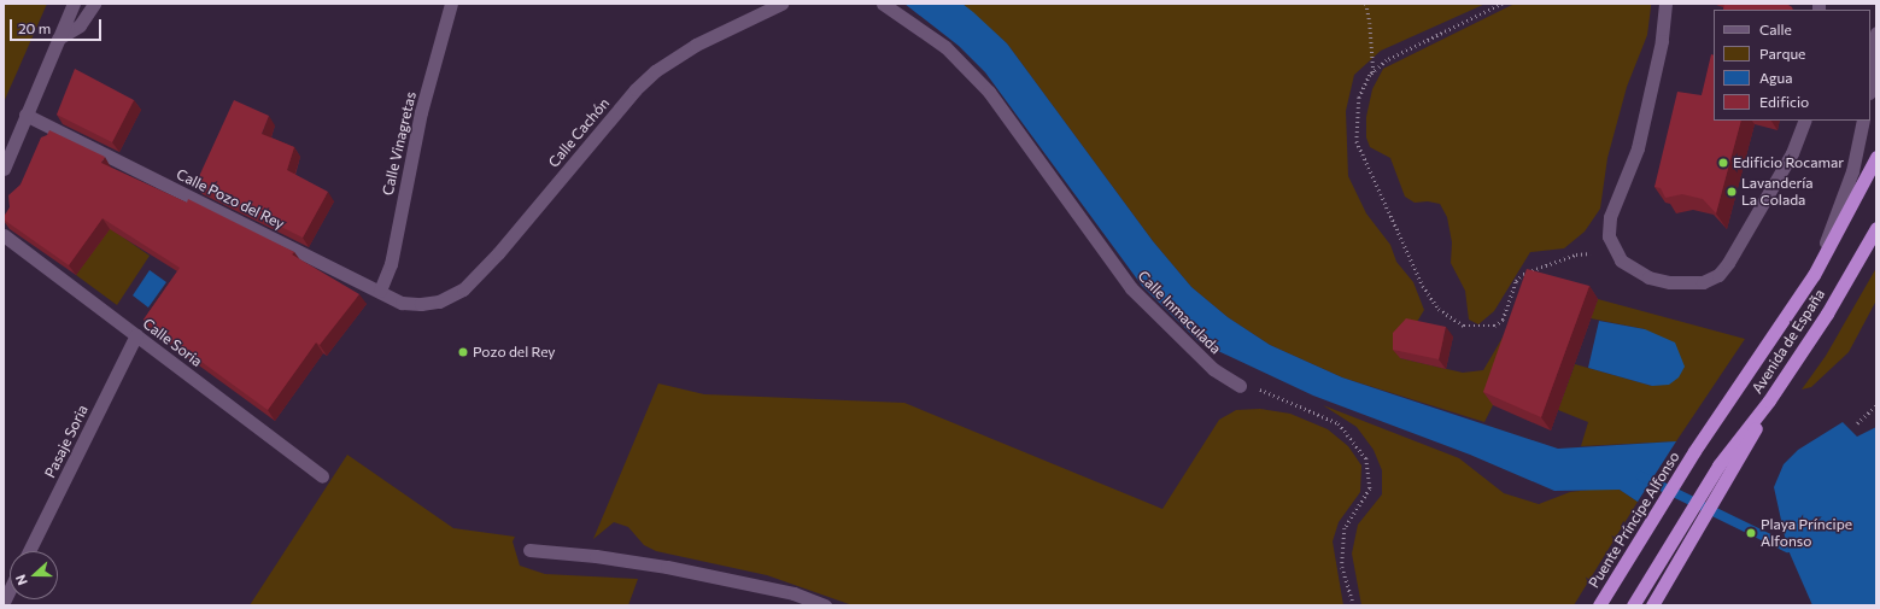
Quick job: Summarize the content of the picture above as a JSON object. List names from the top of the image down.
{
  "streets": {
    "highway": ["Avenida de España", "Puente Príncipe Alfonso"],
    "street": [
      "Calle Cachón",
      "Calle Vinagretas",
      "Calle Pozo del Rey",
      "Calle Inmaculada",
      "Calle Soria",
      "Pasaje Soria"
    ]
  },
  "crossings": [
    ["Calle Cachón", "Calle Pozo del Rey"],
    ["Calle Vinagretas", "Calle Pozo del Rey"],
    ["Avenida de España", "Puente Príncipe Alfonso"],
    ["Calle Soria", "Pasaje Soria"]
  ],
  "places": [
    "Edificio Rocamar",
    "Lavandería La Colada",
    "Pozo del Rey",
    "Playa Príncipe Alfonso"
  ],
  "legend": [
    "Calle",
    "Parque",
    "Agua",
    "Edificio"
  ],
  "scale_bar": "20 m",
  "north": "left"
}
